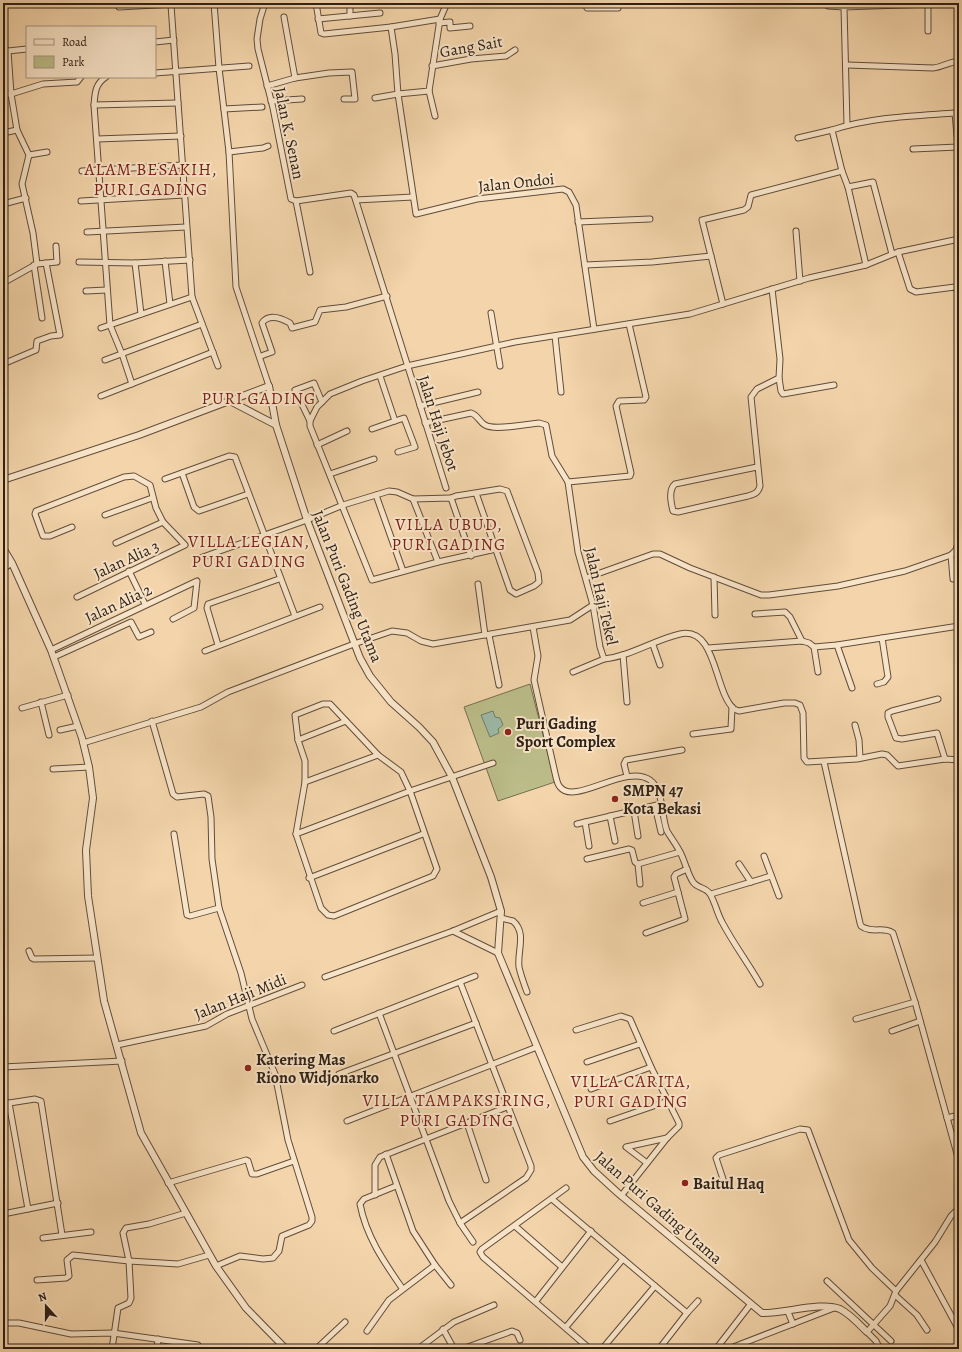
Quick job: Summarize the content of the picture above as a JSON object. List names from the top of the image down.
{
  "streets": {
    "street": [
      "Gang Sait",
      "Jalan K. Senan",
      "Jalan Ondoi",
      "Jalan Haji Jebot",
      "Jalan Alia 3",
      "Jalan Puri Gading Utama",
      "Jalan Haji Tekel",
      "Jalan Alia 2",
      "Jalan Haji Midi"
    ]
  },
  "crossings": [
    ["Jalan K. Senan", "Jalan Ondoi"],
    ["Jalan Haji Jebot", "Jalan Haji Tekel"]
  ],
  "districts": [
    "ALAM BESAKIH, PURI GADING",
    "PURI GADING",
    "VILLA UBUD, PURI GADING",
    "VILLA LEGIAN, PURI GADING",
    "VILLA CARITA, PURI GADING",
    "VILLA TAMPAKSIRING, PURI GADING"
  ],
  "places": [
    "Puri Gading Sport Complex",
    "SMPN 47 Kota Bekasi",
    "Katering Mas Riono Widjonarko",
    "Baitul Haq"
  ],
  "legend": ["Road", "Park"],
  "north": "top"
}
